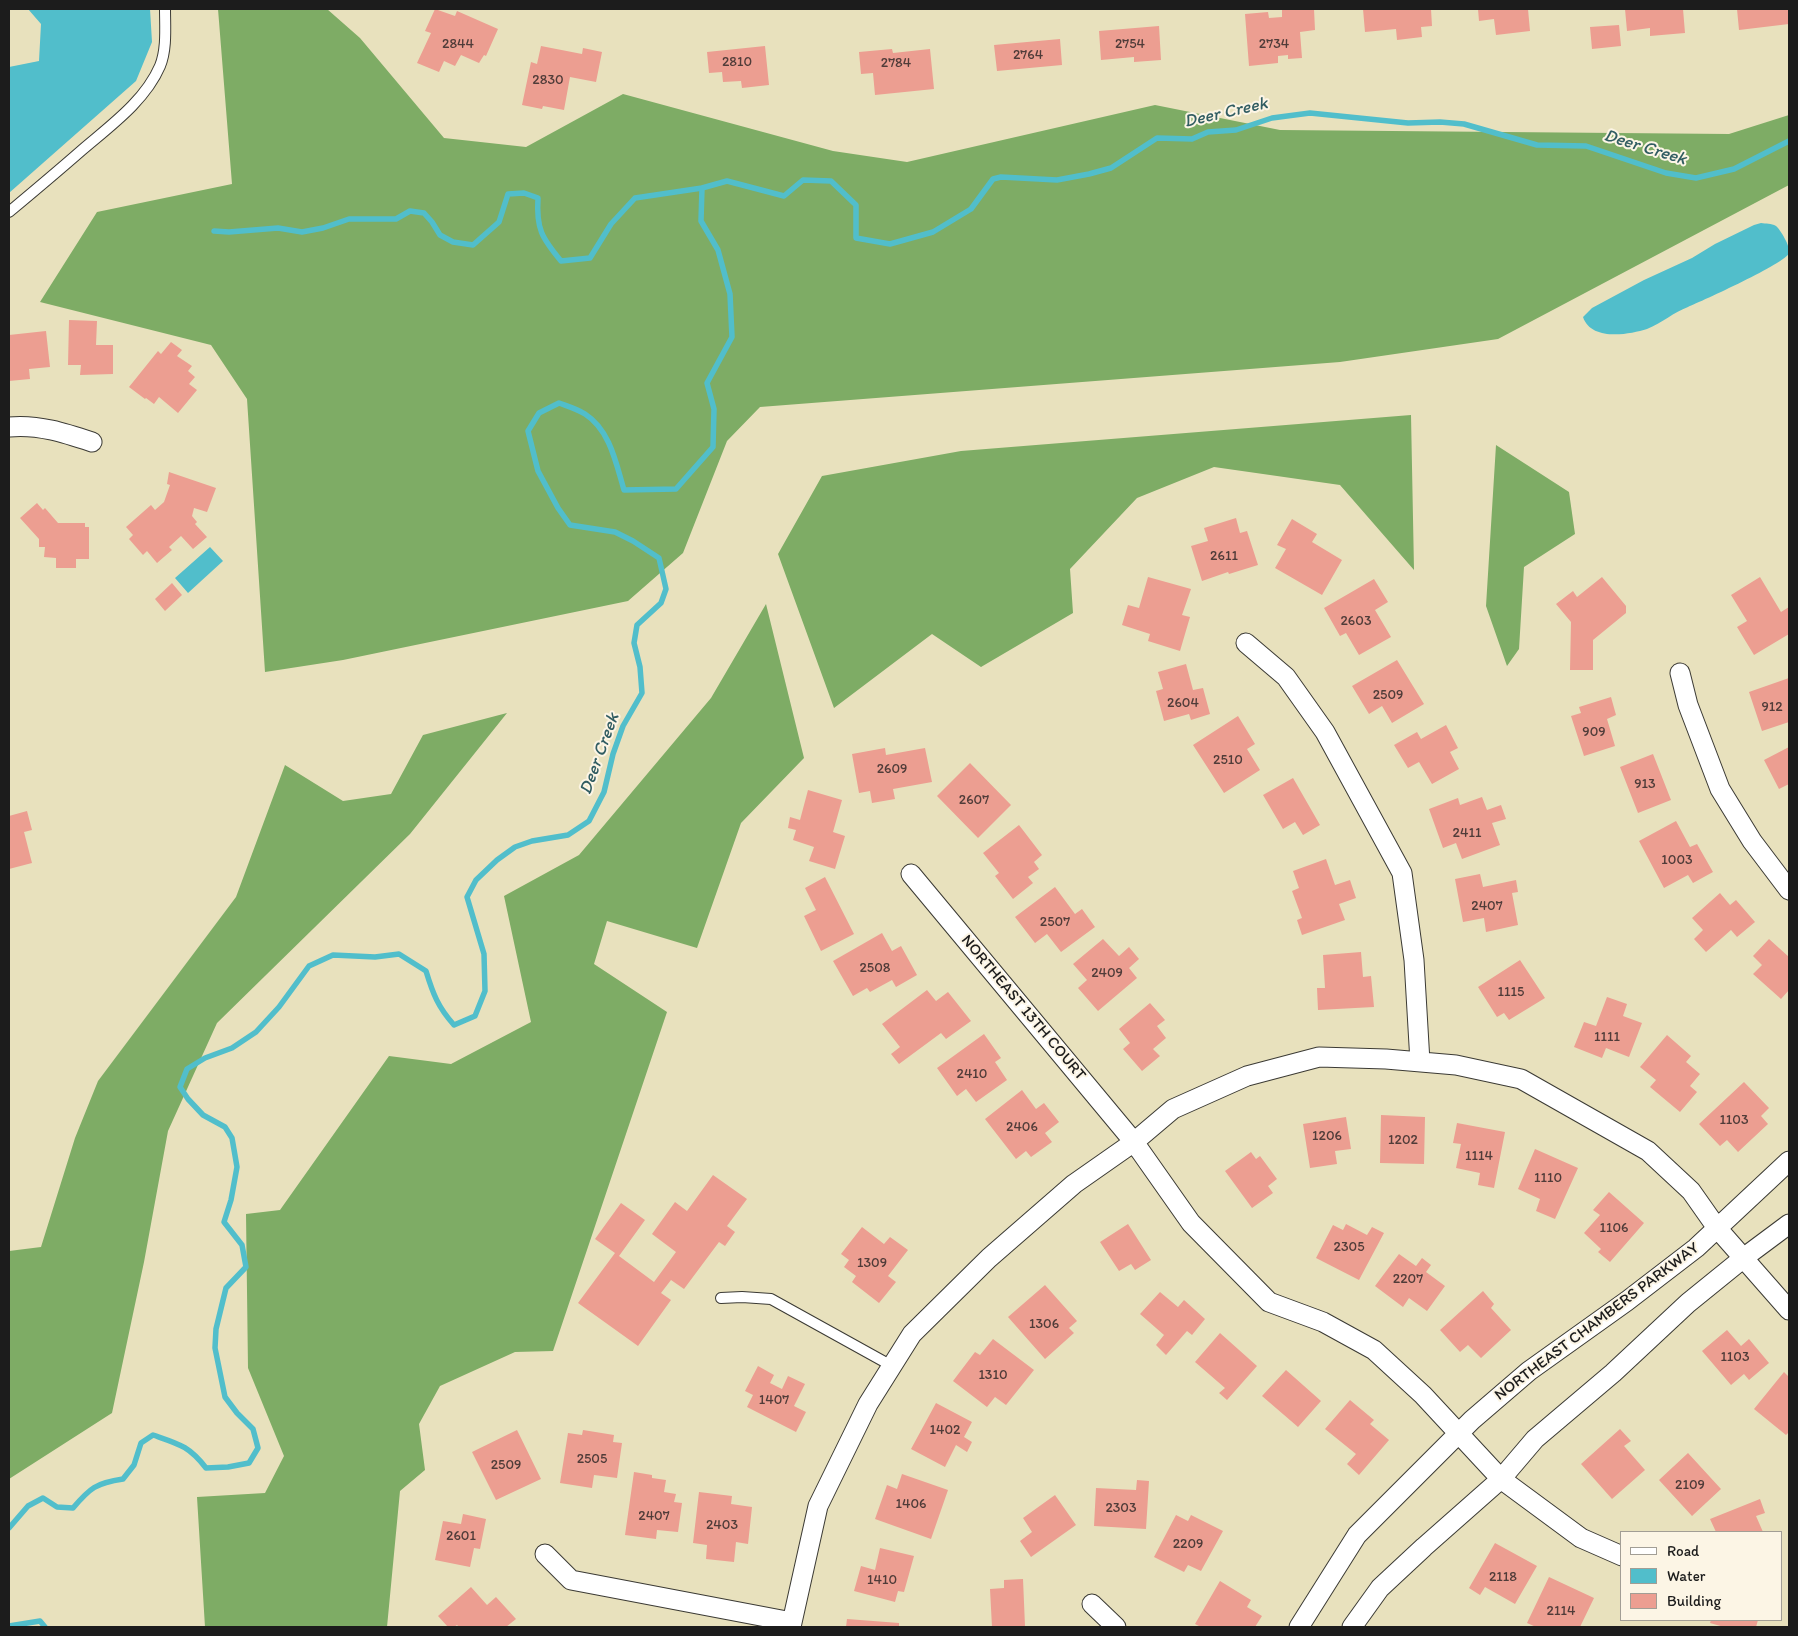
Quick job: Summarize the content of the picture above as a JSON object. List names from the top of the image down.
{
  "streets": {
    "street": ["NORTHEAST 13TH COURT", "NORTHEAST CHAMBERS PARKWAY"]
  },
  "crossings": [
    ["NORTHEAST 13TH COURT", "NORTHEAST CHAMBERS PARKWAY"]
  ],
  "water": ["Deer Creek"],
  "house_numbers": [
    "2844",
    "2754",
    "2734",
    "2764",
    "2810",
    "2784",
    "2830",
    "2611",
    "2603",
    "2509",
    "2604",
    "912",
    "909",
    "2510",
    "2609",
    "913",
    "2607",
    "2411",
    "1003",
    "2407",
    "2507",
    "2508",
    "2409",
    "1115",
    "1111",
    "2410",
    "1103",
    "2406",
    "1206",
    "1202",
    "1114",
    "1110",
    "1106",
    "2305",
    "1309",
    "2207",
    "1306",
    "1103",
    "1310",
    "1407",
    "1402",
    "2505",
    "2509",
    "2109",
    "1406",
    "2303",
    "2407",
    "2403",
    "2601",
    "2209",
    "2118",
    "1410",
    "2114"
  ],
  "legend": ["Road", "Water", "Building"]
}
